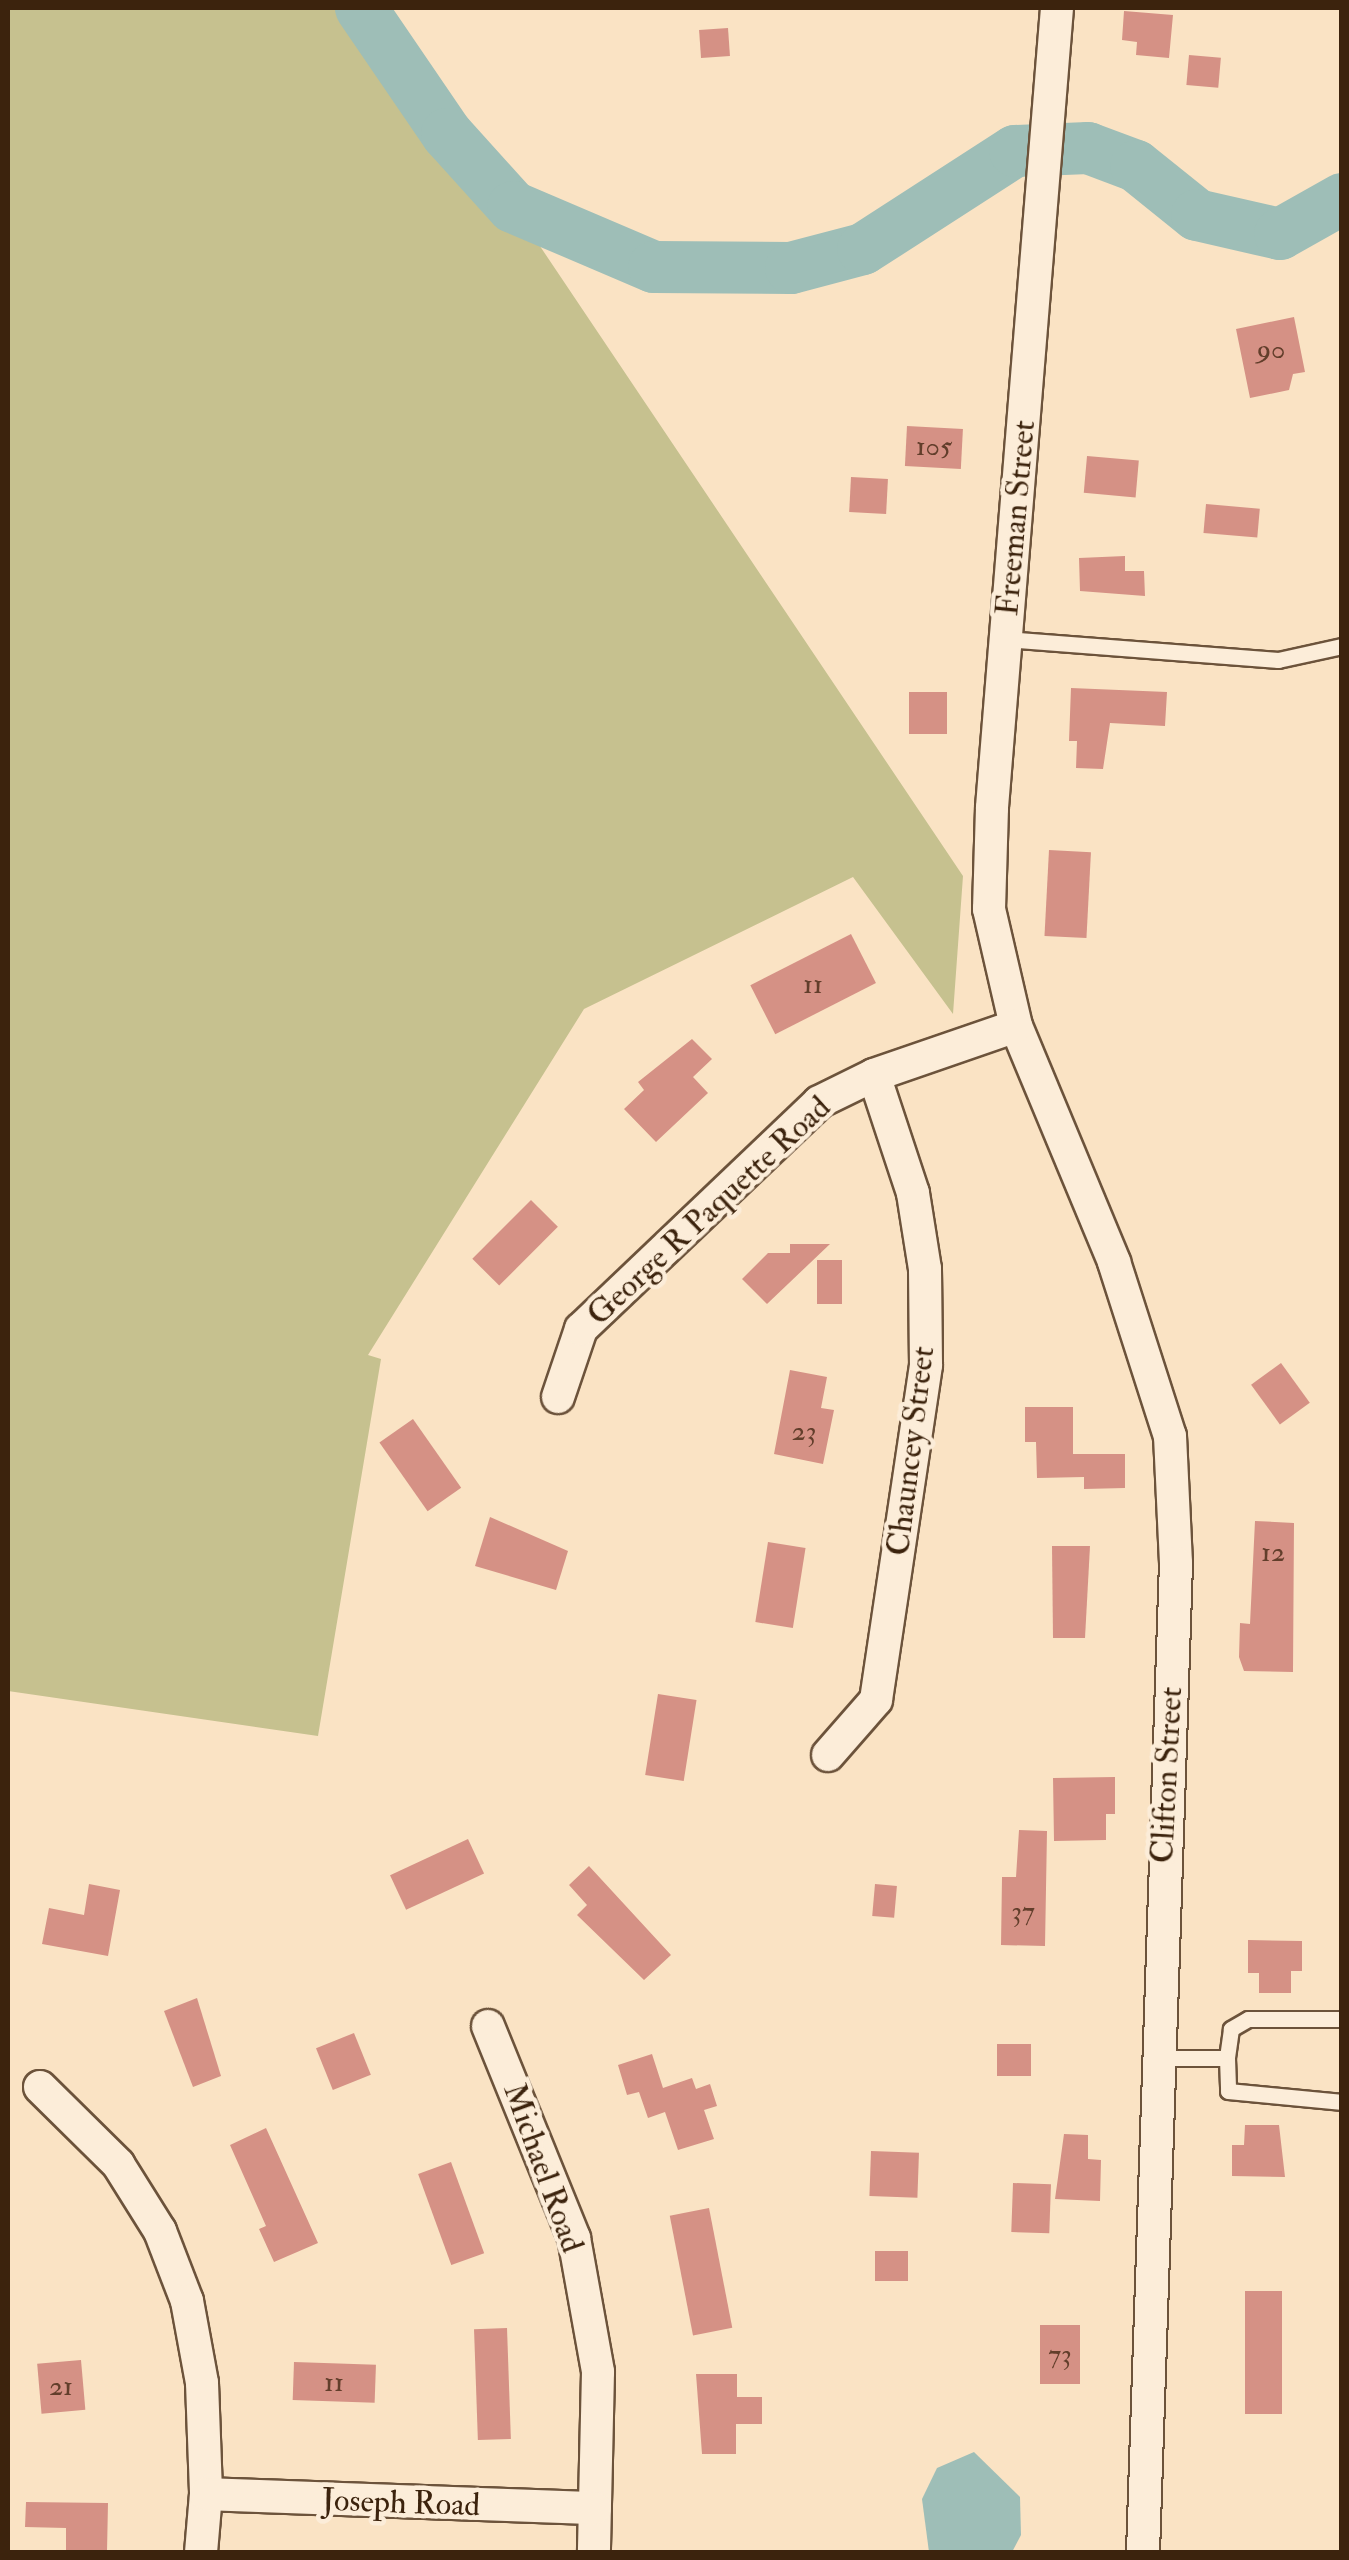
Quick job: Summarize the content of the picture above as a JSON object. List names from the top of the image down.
{
  "streets": {
    "street": [
      "Freeman Street",
      "George R Paquette Road",
      "Chauncey Street",
      "Clifton Street",
      "Michael Road",
      "Joseph Road"
    ]
  },
  "crossings": [
    ["Freeman Street", "George R Paquette Road"],
    ["Freeman Street", "Clifton Street"],
    ["George R Paquette Road", "Chauncey Street"],
    ["George R Paquette Road", "Clifton Street"],
    ["Michael Road", "Joseph Road"]
  ],
  "house_numbers": [
    "90",
    "105",
    "11",
    "23",
    "12",
    "37",
    "73",
    "11",
    "21"
  ]
}
